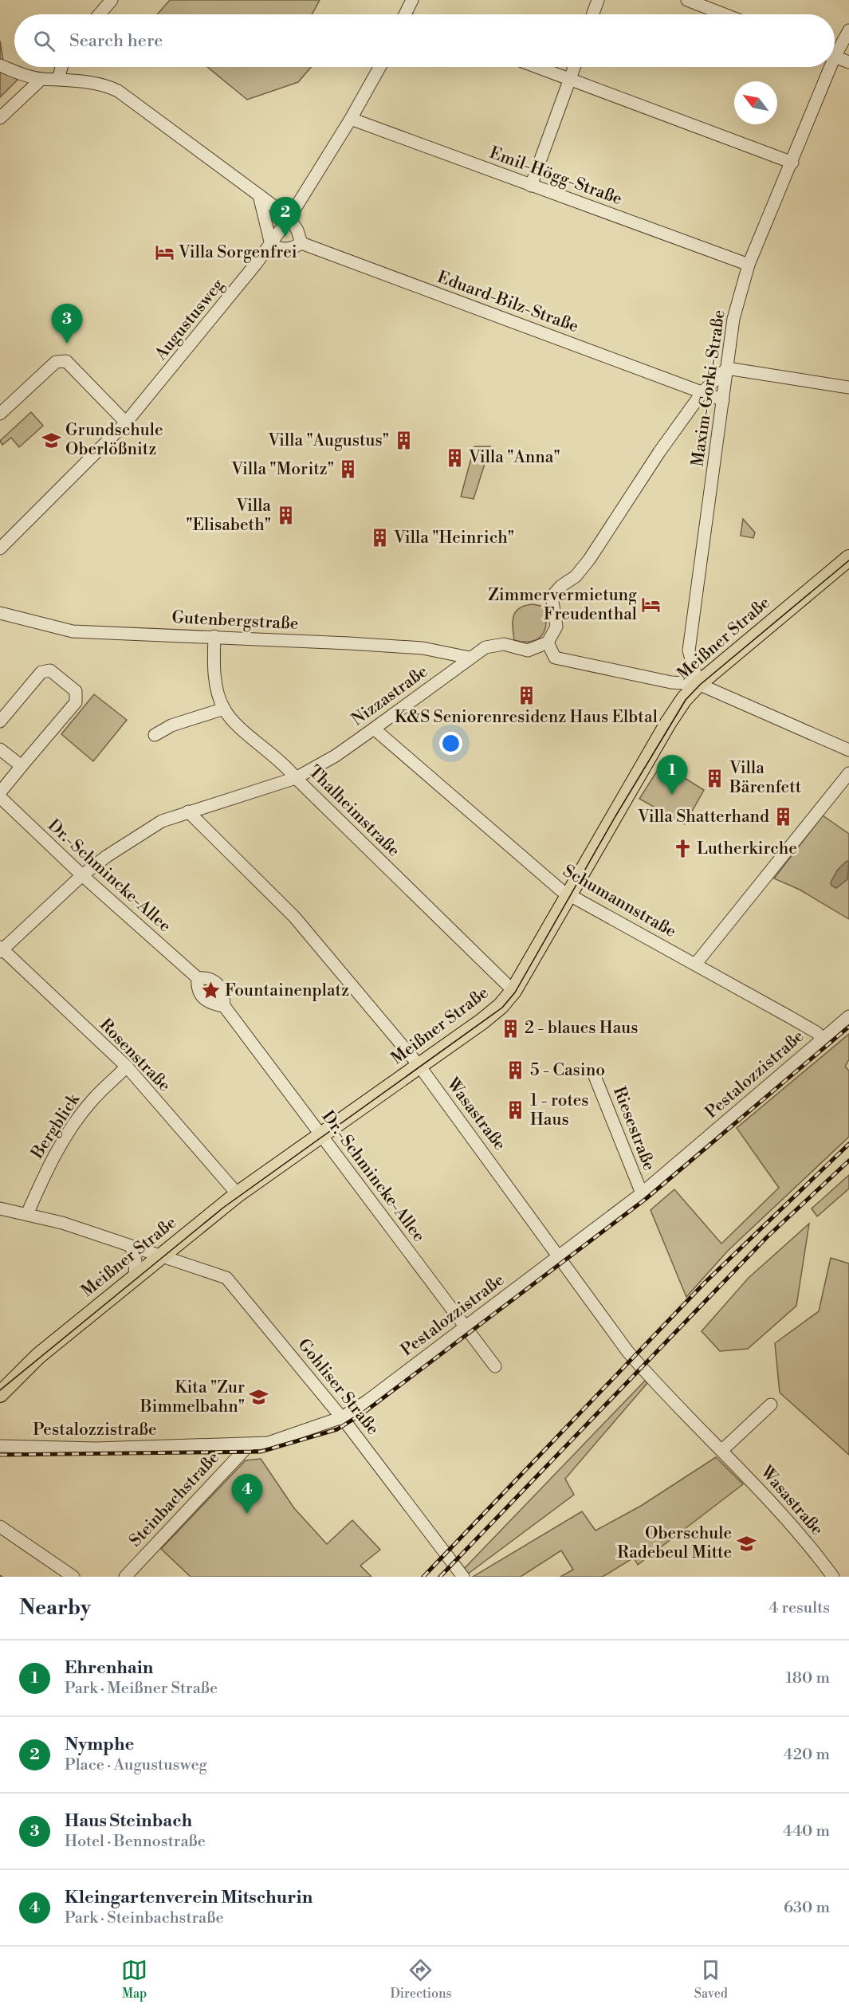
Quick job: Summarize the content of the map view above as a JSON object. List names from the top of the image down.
{
  "streets": {
    "main road": ["Meißner Straße"],
    "street": [
      "Emil-Högg-Straße",
      "Eduard-Bilz-Straße",
      "Augustusweg",
      "Maxim-Gorki-Straße",
      "Gutenbergstraße",
      "Nizzastraße",
      "Thalheimstraße",
      "Dr.-Schmincke-Allee",
      "Schumannstraße",
      "Rosenstraße",
      "Pestalozzistraße",
      "Wasastraße",
      "Bergblick",
      "Riesestraße",
      "Gohliser Straße",
      "Steinbachstraße"
    ]
  },
  "crossings": [
    ["Emil-Högg-Straße", "Augustusweg"],
    ["Emil-Högg-Straße", "Maxim-Gorki-Straße"],
    ["Eduard-Bilz-Straße", "Maxim-Gorki-Straße"],
    ["Maxim-Gorki-Straße", "Meißner Straße"],
    ["Gutenbergstraße", "Nizzastraße"],
    ["Gutenbergstraße", "Thalheimstraße"],
    ["Meißner Straße", "Thalheimstraße"],
    ["Meißner Straße", "Dr.-Schmincke-Allee"],
    ["Meißner Straße", "Schumannstraße"],
    ["Meißner Straße", "Rosenstraße"],
    ["Meißner Straße", "Wasastraße"],
    ["Meißner Straße", "Gohliser Straße"],
    ["Nizzastraße", "Thalheimstraße"],
    ["Nizzastraße", "Dr.-Schmincke-Allee"],
    ["Nizzastraße", "Schumannstraße"],
    ["Nizzastraße", "Rosenstraße"],
    ["Nizzastraße", "Wasastraße"],
    ["Dr.-Schmincke-Allee", "Pestalozzistraße"],
    ["Schumannstraße", "Pestalozzistraße"],
    ["Rosenstraße", "Bergblick"],
    ["Pestalozzistraße", "Wasastraße"],
    ["Pestalozzistraße", "Riesestraße"],
    ["Pestalozzistraße", "Gohliser Straße"],
    ["Pestalozzistraße", "Steinbachstraße"],
    ["Bergblick", "Gohliser Straße"]
  ],
  "places": {
    "hotel": ["Villa Sorgenfrei", "Zimmervermietung Freudenthal"],
    "school or university": ["Grundschule Oberlößnitz", "Kita \"Zur Bimmelbahn\"", "Oberschule Radebeul Mitte"],
    "building": [
      "Villa \"Augustus\"",
      "Villa \"Anna\"",
      "Villa \"Moritz\"",
      "Villa \"Elisabeth\"",
      "Villa \"Heinrich\"",
      "K&S Seniorenresidenz Haus Elbtal",
      "Villa Bärenfett",
      "Villa Shatterhand",
      "2 - blaues Haus",
      "5 - Casino",
      "1 - rotes Haus"
    ],
    "church": ["Lutherkirche"],
    "place": ["Fountainenplatz"]
  },
  "north": "top left",
  "page": {
    "search": "Search here",
    "pins": [
      "2",
      "3",
      "1",
      "4"
    ],
    "heading": ["Nearby", "4 results"],
    "list": [
      {
        "mark": "1",
        "name": "Ehrenhain",
        "note": "Park · Meißner Straße",
        "value": "180 m"
      },
      {
        "mark": "2",
        "name": "Nymphe",
        "note": "Place · Augustusweg",
        "value": "420 m"
      },
      {
        "mark": "3",
        "name": "Haus Steinbach",
        "note": "Hotel · Bennostraße",
        "value": "440 m"
      },
      {
        "mark": "4",
        "name": "Kleingartenverein Mitschurin",
        "note": "Park · Steinbachstraße",
        "value": "630 m"
      }
    ],
    "nav": ["Map", "Directions", "Saved"]
  }
}
